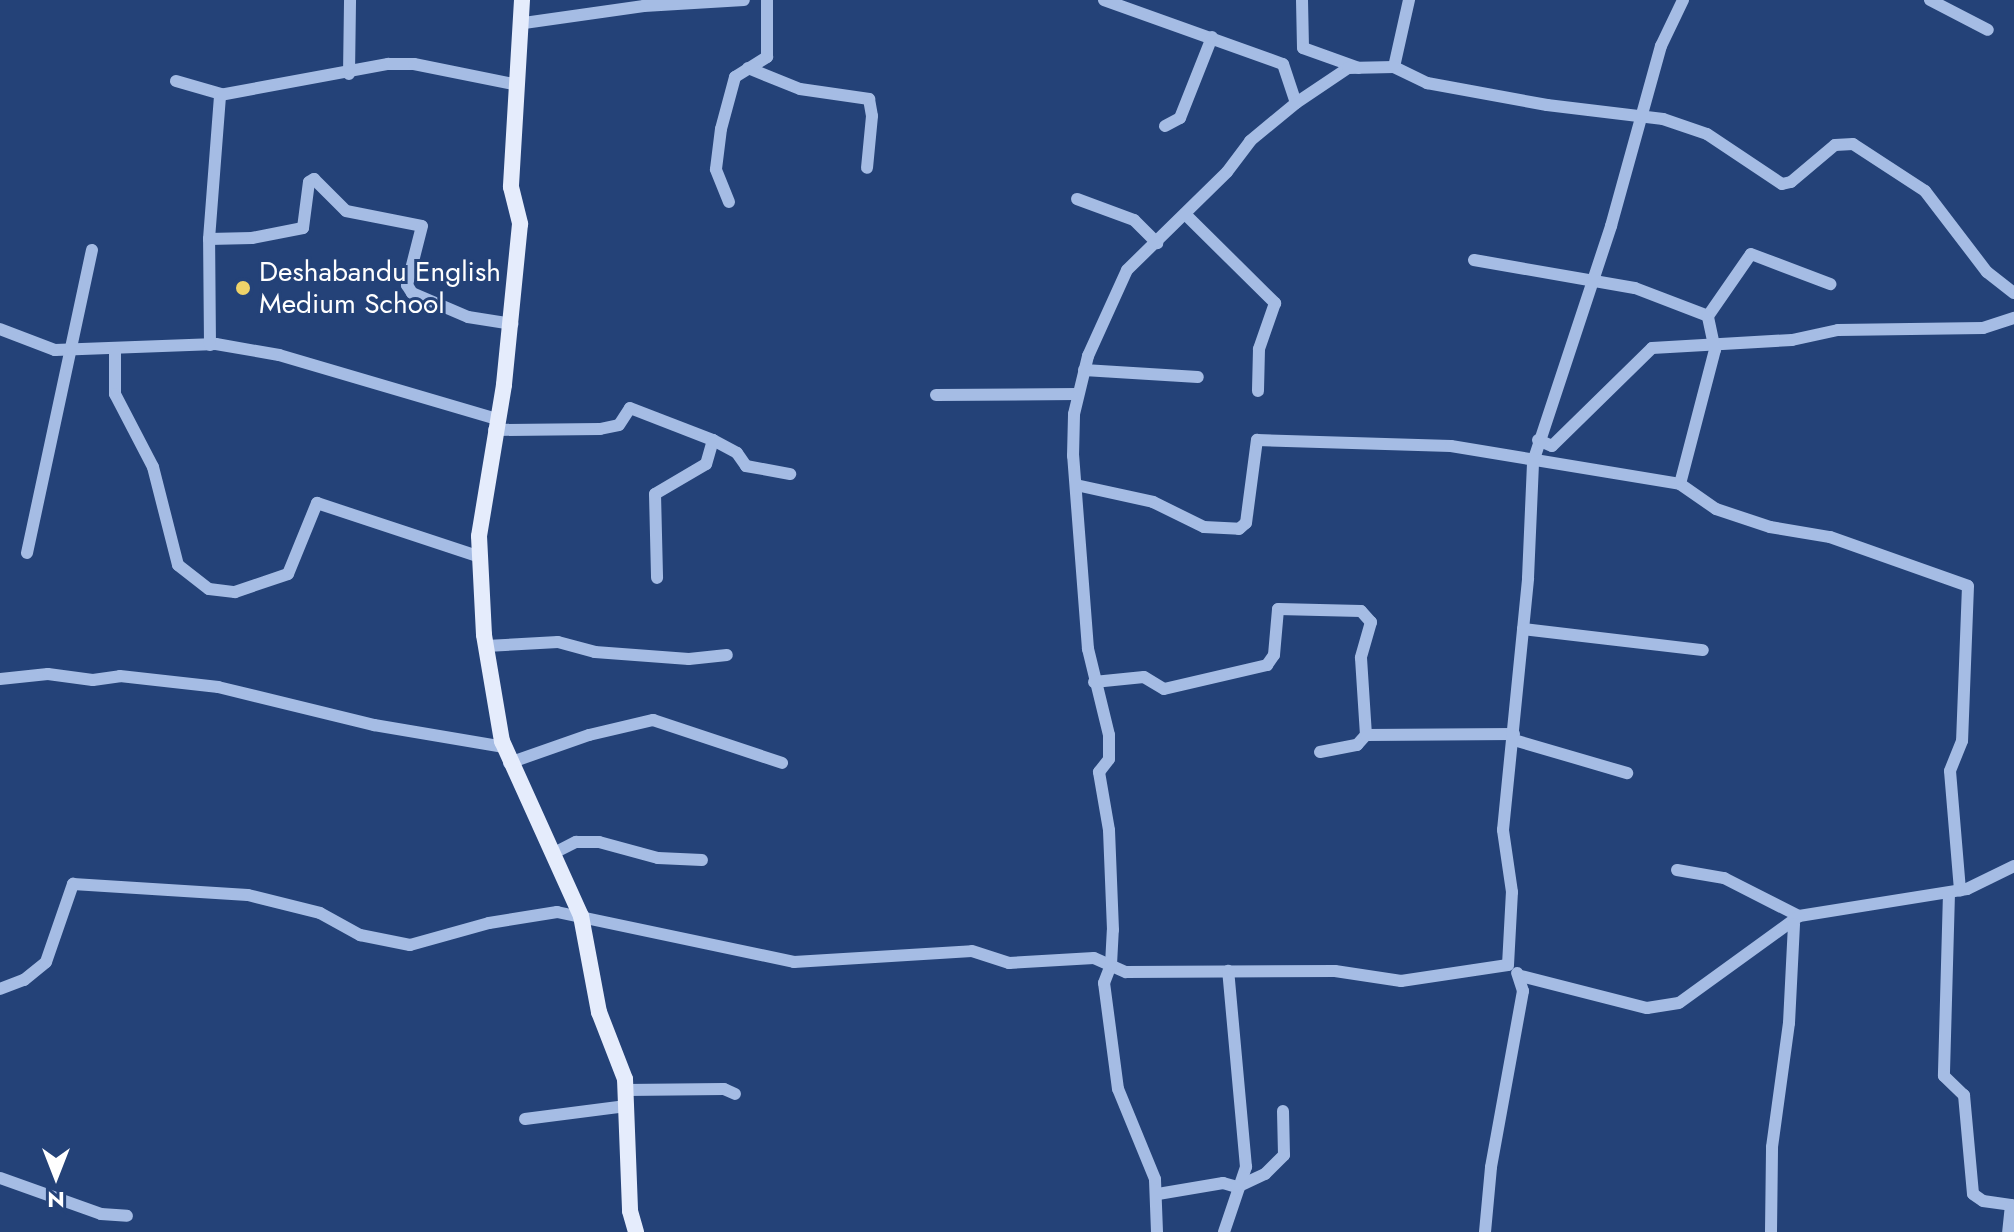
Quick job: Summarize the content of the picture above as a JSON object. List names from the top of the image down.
{
  "places": ["Deshabandu English Medium School"],
  "north": "bottom"
}
